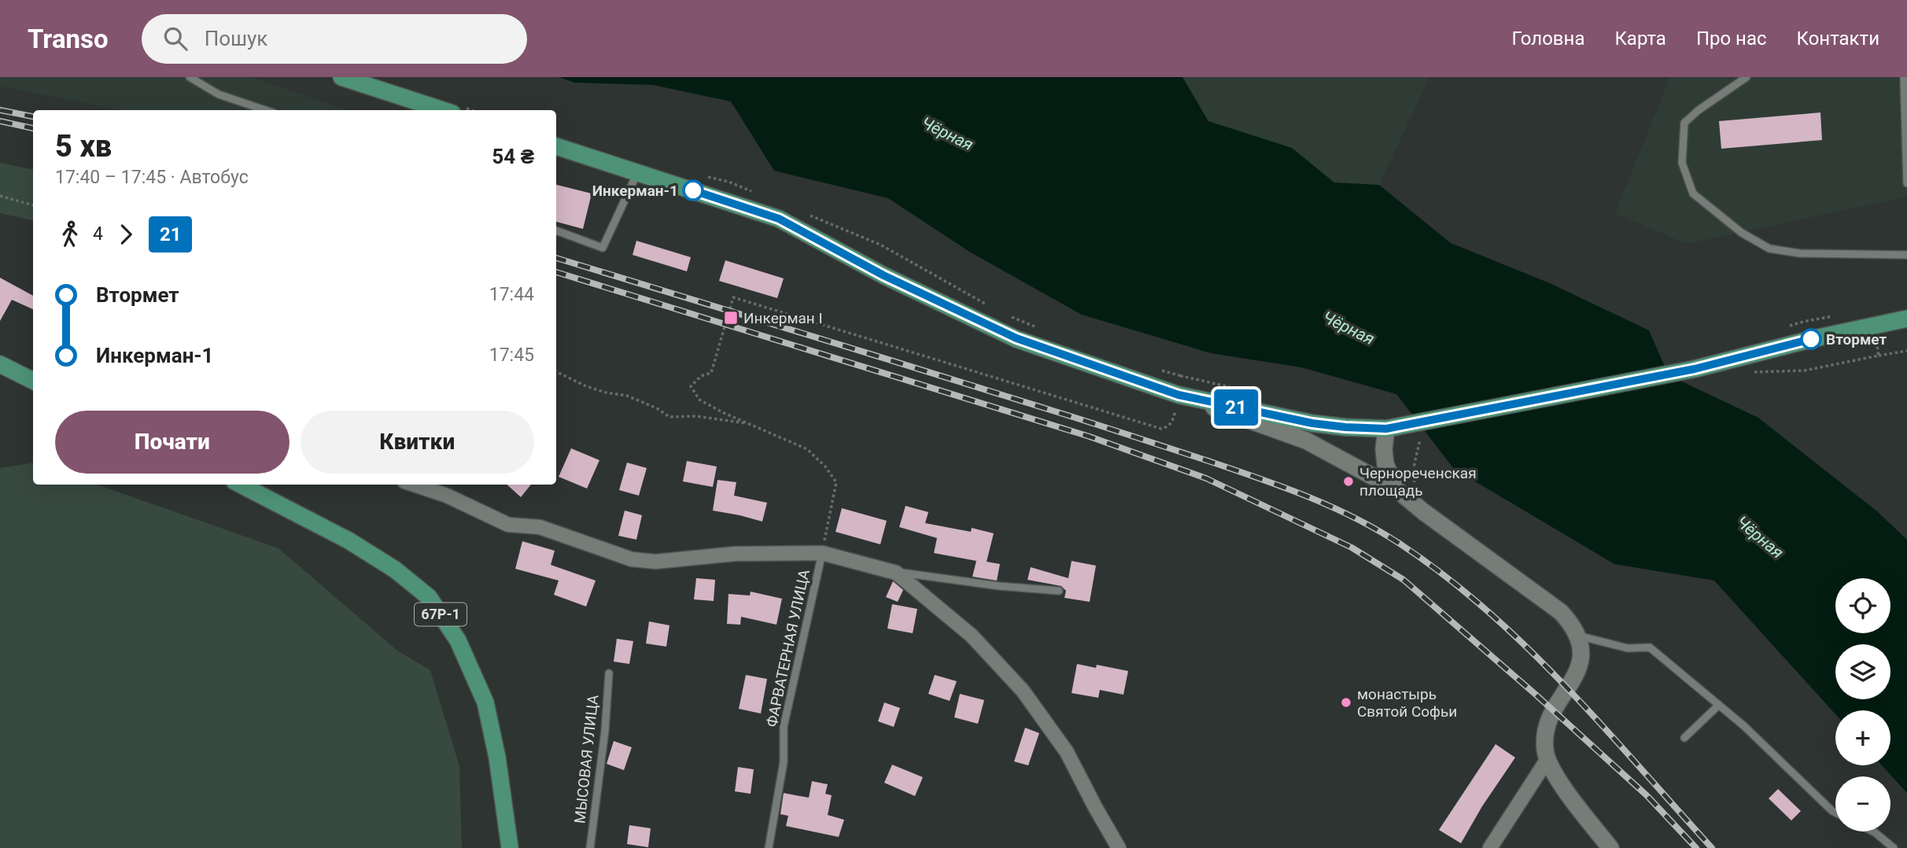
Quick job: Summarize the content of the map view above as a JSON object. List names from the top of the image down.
{
  "streets": {
    "main road": ["67Р-1"],
    "lane": ["ФАРВАТЕРНАЯ УЛИЦА", "МЫСОВАЯ УЛИЦА"]
  },
  "water": ["Чёрная"],
  "places": {
    "other": [
      "Инкерман-1",
      "Втормет",
      "Чернореченская площадь",
      "монастырь Святой Софьи"
    ],
    "transit": ["Инкерман I"]
  },
  "lines": ["bus line 21"],
  "page": {
    "header": "Transo",
    "search": "Пошук",
    "nav": [
      "Головна",
      "Карта",
      "Про нас",
      "Контакти"
    ],
    "on_map": "21",
    "heading": ["5 хв", "17:40 – 17:45 · Автобус", "54 ₴"],
    "legs": ["4", "21"],
    "list": [
      {
        "name": "Втормет",
        "value": "17:44"
      },
      {
        "name": "Инкерман-1",
        "value": "17:45"
      }
    ],
    "buttons": ["Почати", "Квитки"],
    "map_buttons": ["+", "−"]
  }
}
